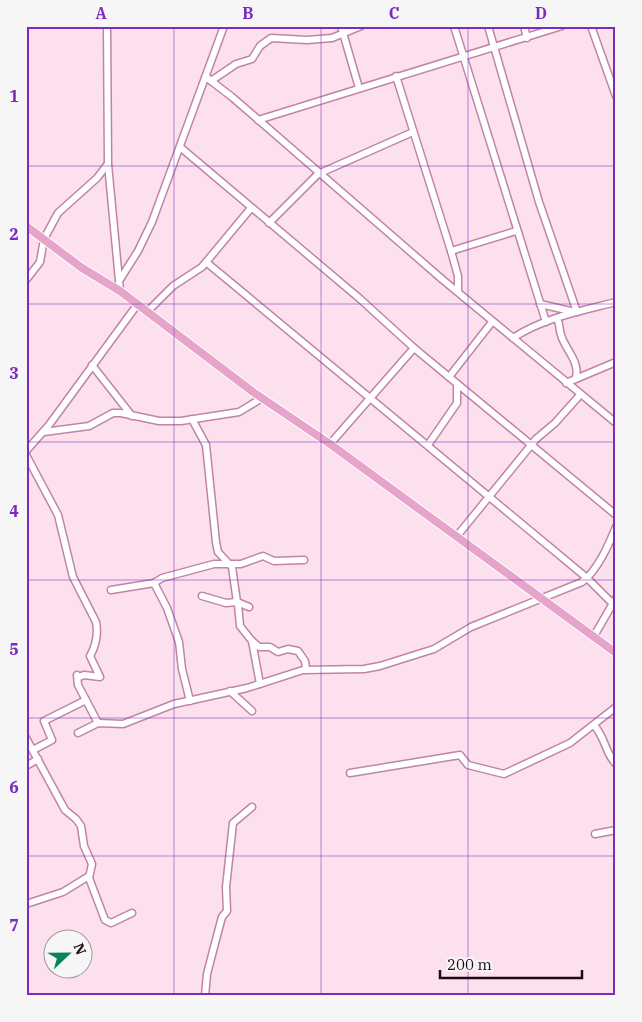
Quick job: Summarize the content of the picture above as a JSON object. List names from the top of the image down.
{
  "scale_bar": "200 m",
  "north": "right",
  "grid": {
    "columns": [
      "A",
      "B",
      "C",
      "D"
    ],
    "rows": [
      "1",
      "2",
      "3",
      "4",
      "5",
      "6",
      "7"
    ]
  }
}
